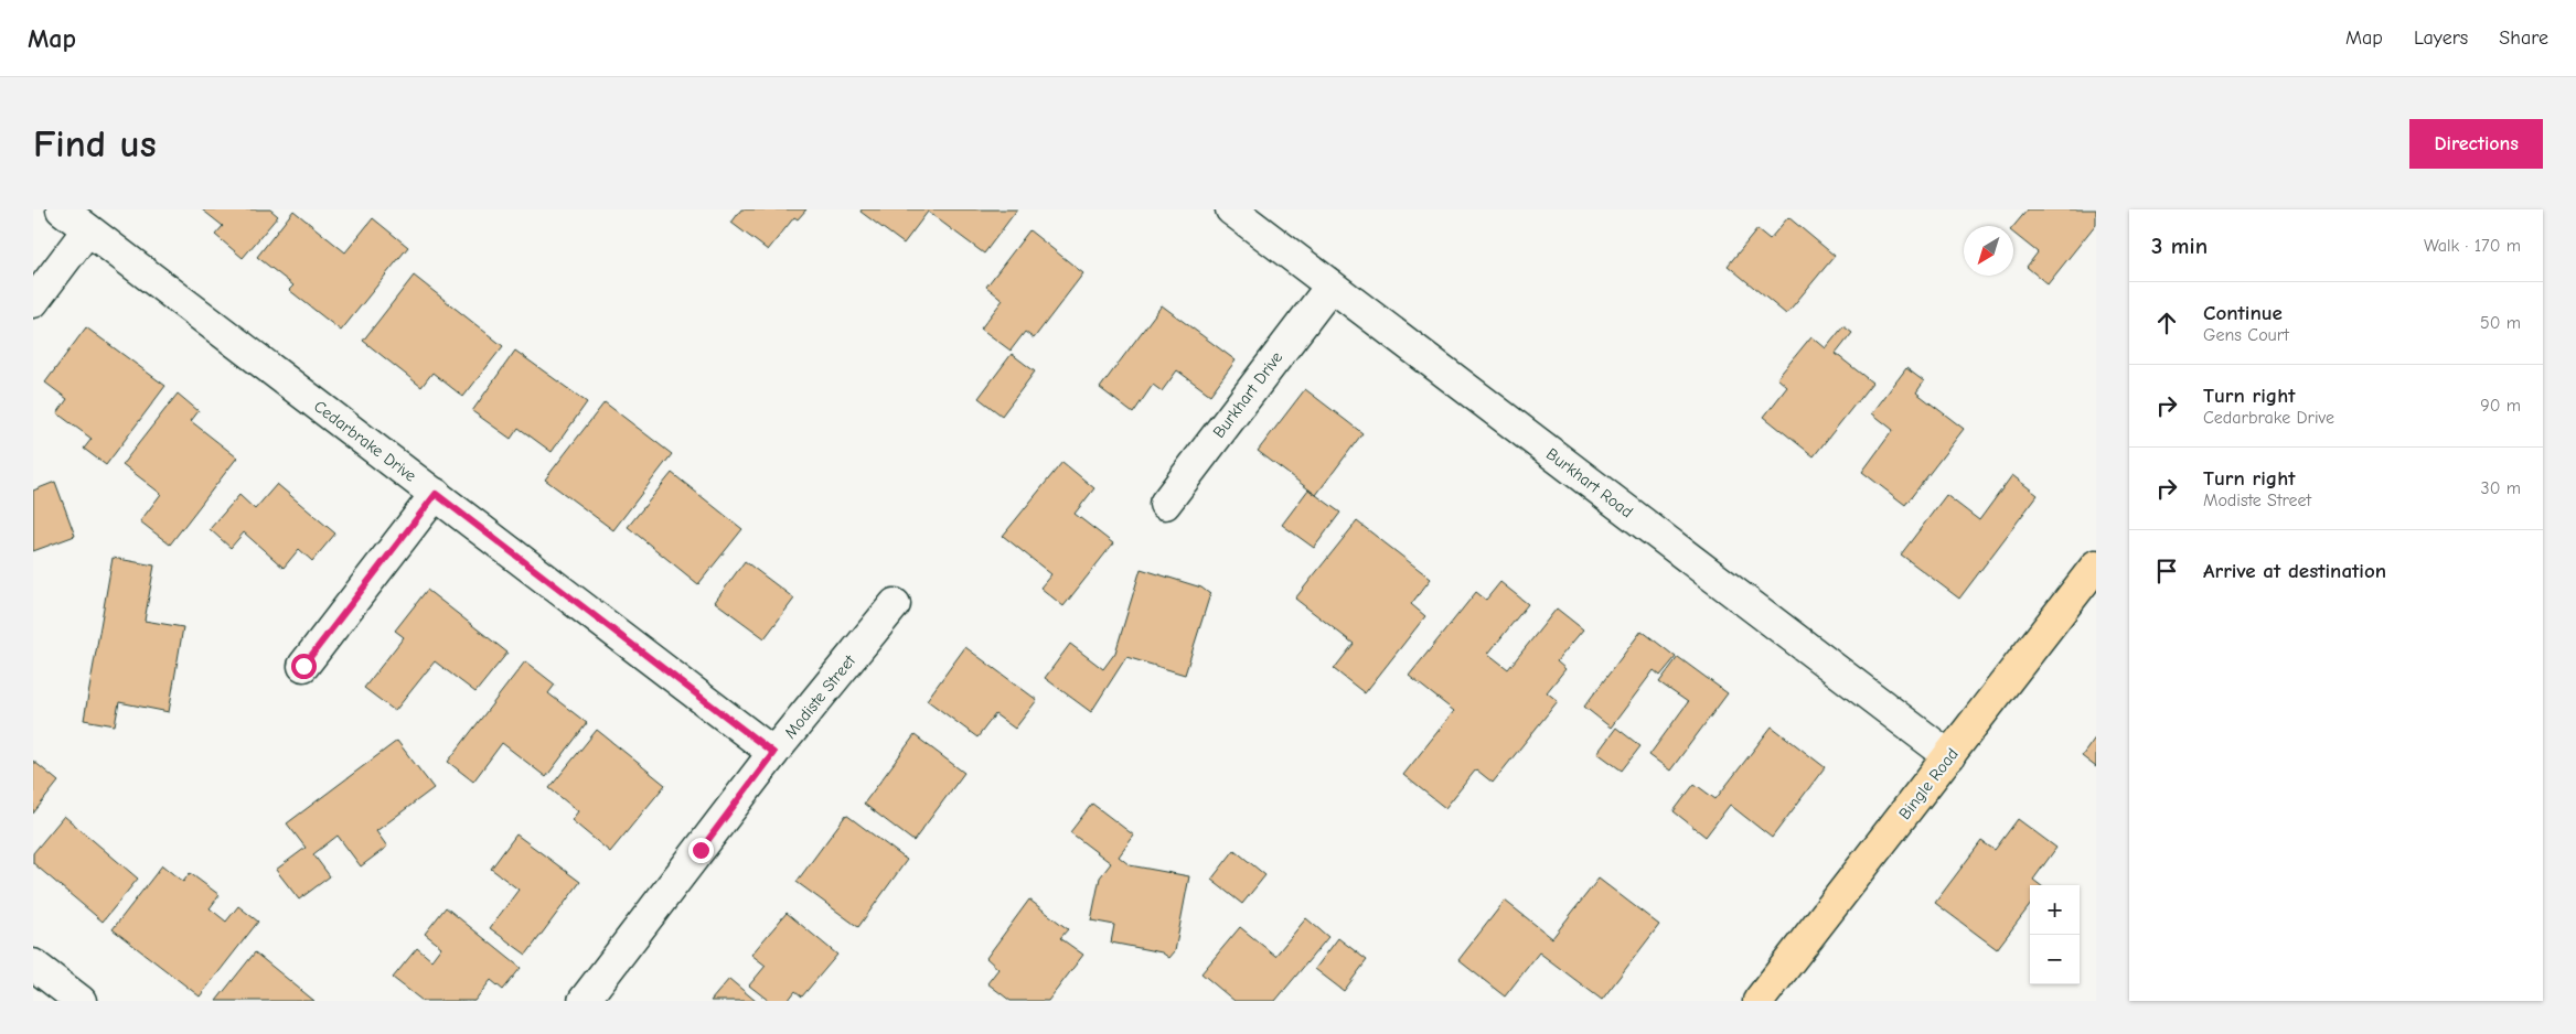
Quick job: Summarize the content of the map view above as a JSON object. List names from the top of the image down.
{
  "streets": {
    "main road": ["Bingle Road"],
    "street": [
      "Burkhart Drive",
      "Cedarbrake Drive",
      "Burkhart Road",
      "Modiste Street"
    ]
  },
  "crossings": [
    ["Burkhart Drive", "Burkhart Road"],
    ["Cedarbrake Drive", "Modiste Street"],
    ["Burkhart Road", "Bingle Road"]
  ],
  "north": "bottom left",
  "page": {
    "header": "Map",
    "nav": ["Map", "Layers", "Share"],
    "buttons": "Directions",
    "title": "Find us",
    "heading": ["3 min", "Walk · 170 m"],
    "list": [
      ["Continue", "Gens Court", "50 m"],
      ["Turn right", "Cedarbrake Drive", "90 m"],
      ["Turn right", "Modiste Street", "30 m"],
      "Arrive at destination"
    ],
    "map_buttons": ["+", "−"]
  }
}
